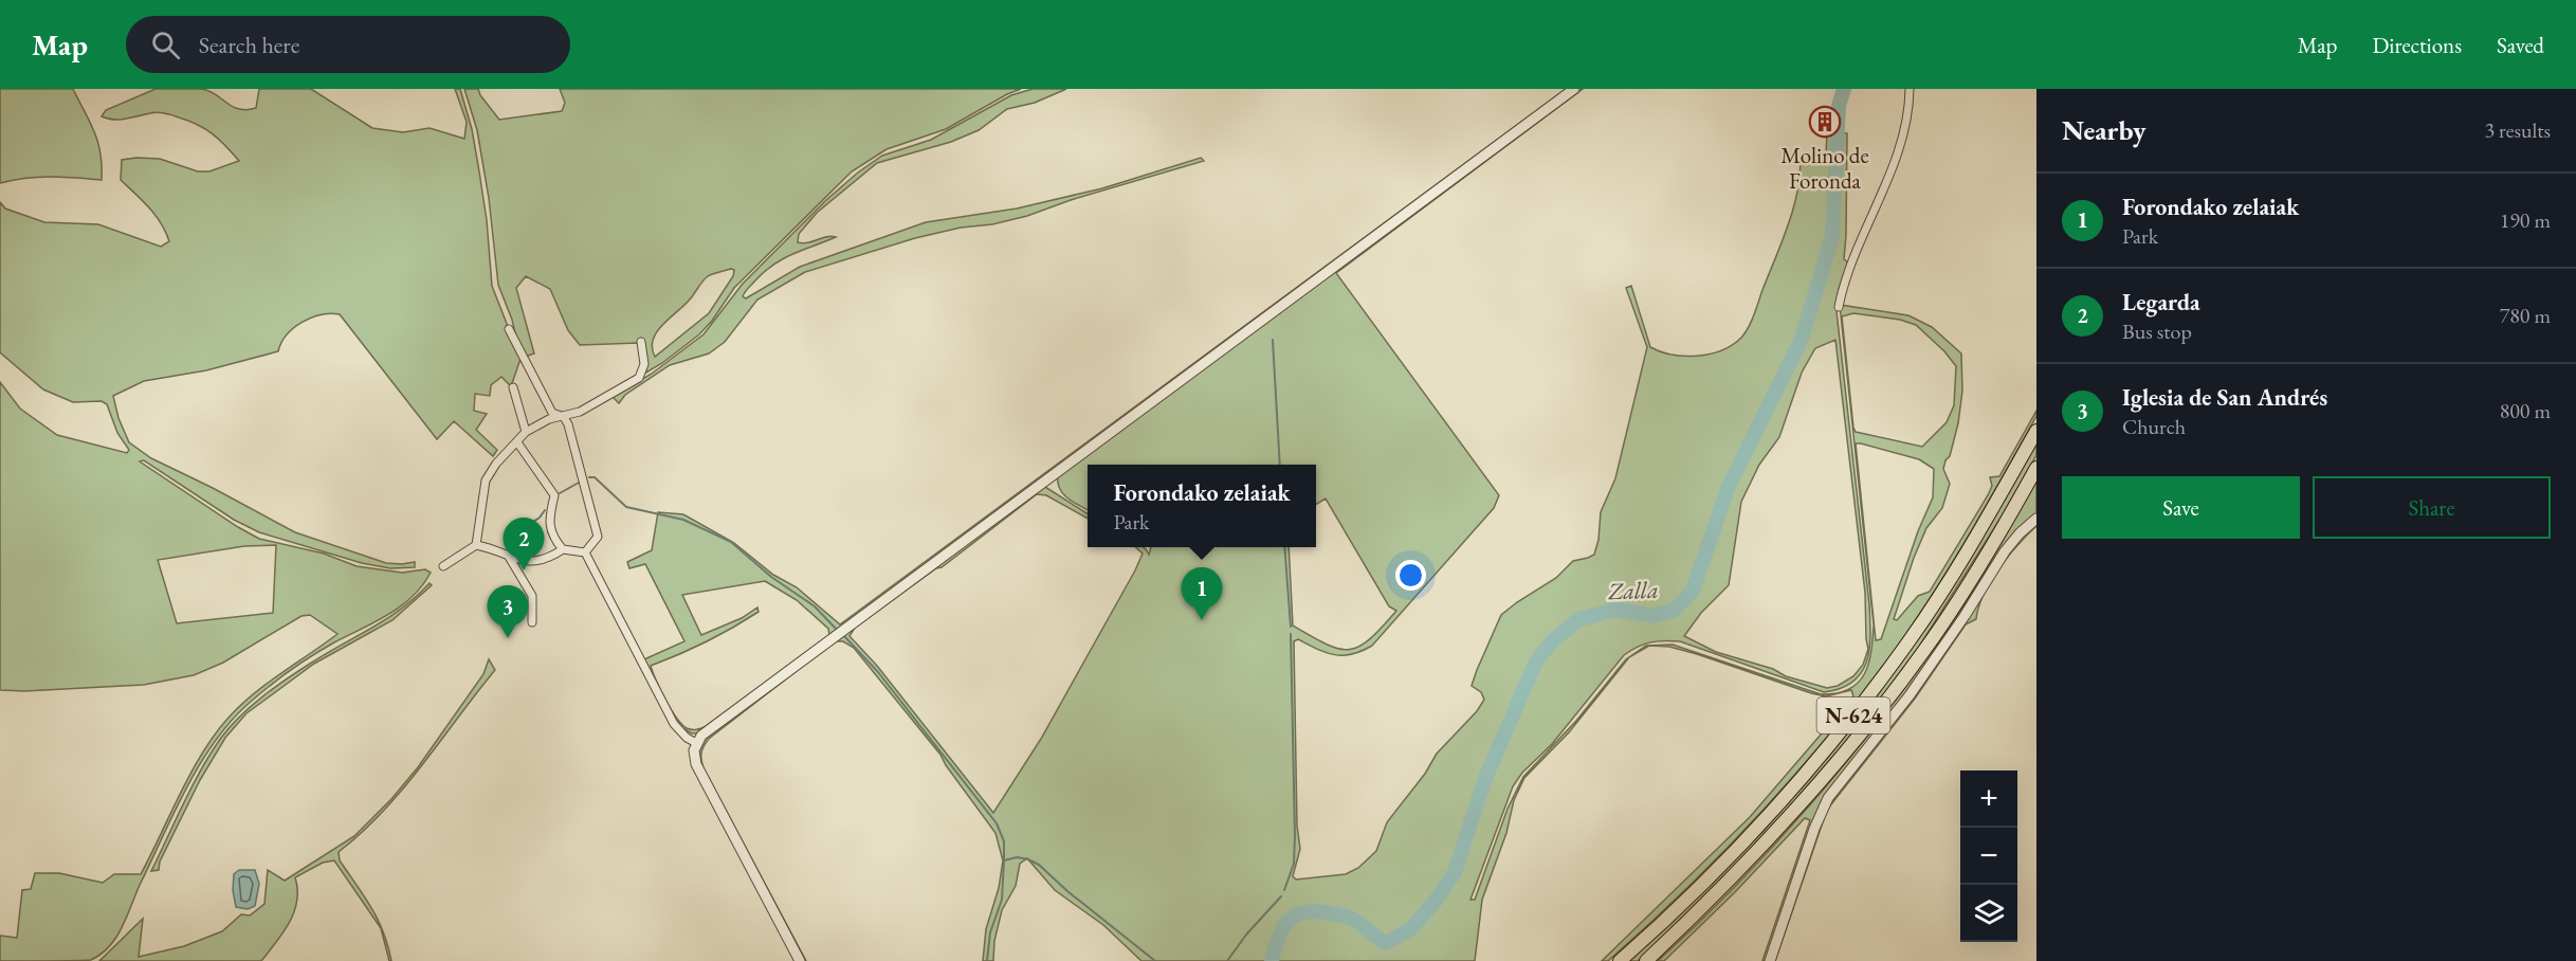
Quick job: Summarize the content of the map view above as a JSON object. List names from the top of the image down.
{
  "streets": {
    "highway": ["N-624"]
  },
  "water": ["Zalla"],
  "places": {
    "building": ["Molino de Foronda"]
  },
  "page": {
    "header": "Map",
    "search": "Search here",
    "nav": ["Map", "Directions", "Saved"],
    "heading": ["Nearby", "3 results"],
    "list": [
      {
        "mark": "1",
        "name": "Forondako zelaiak",
        "note": "Park",
        "value": "190 m"
      },
      {
        "mark": "2",
        "name": "Legarda",
        "note": "Bus stop",
        "value": "780 m"
      },
      {
        "mark": "3",
        "name": "Iglesia de San Andrés",
        "note": "Church",
        "value": "800 m"
      }
    ],
    "buttons": ["Save", "Share"],
    "popup": ["Forondako zelaiak", "Park"],
    "pins": ["2", "1", "3"],
    "map_buttons": ["+", "−"]
  }
}
